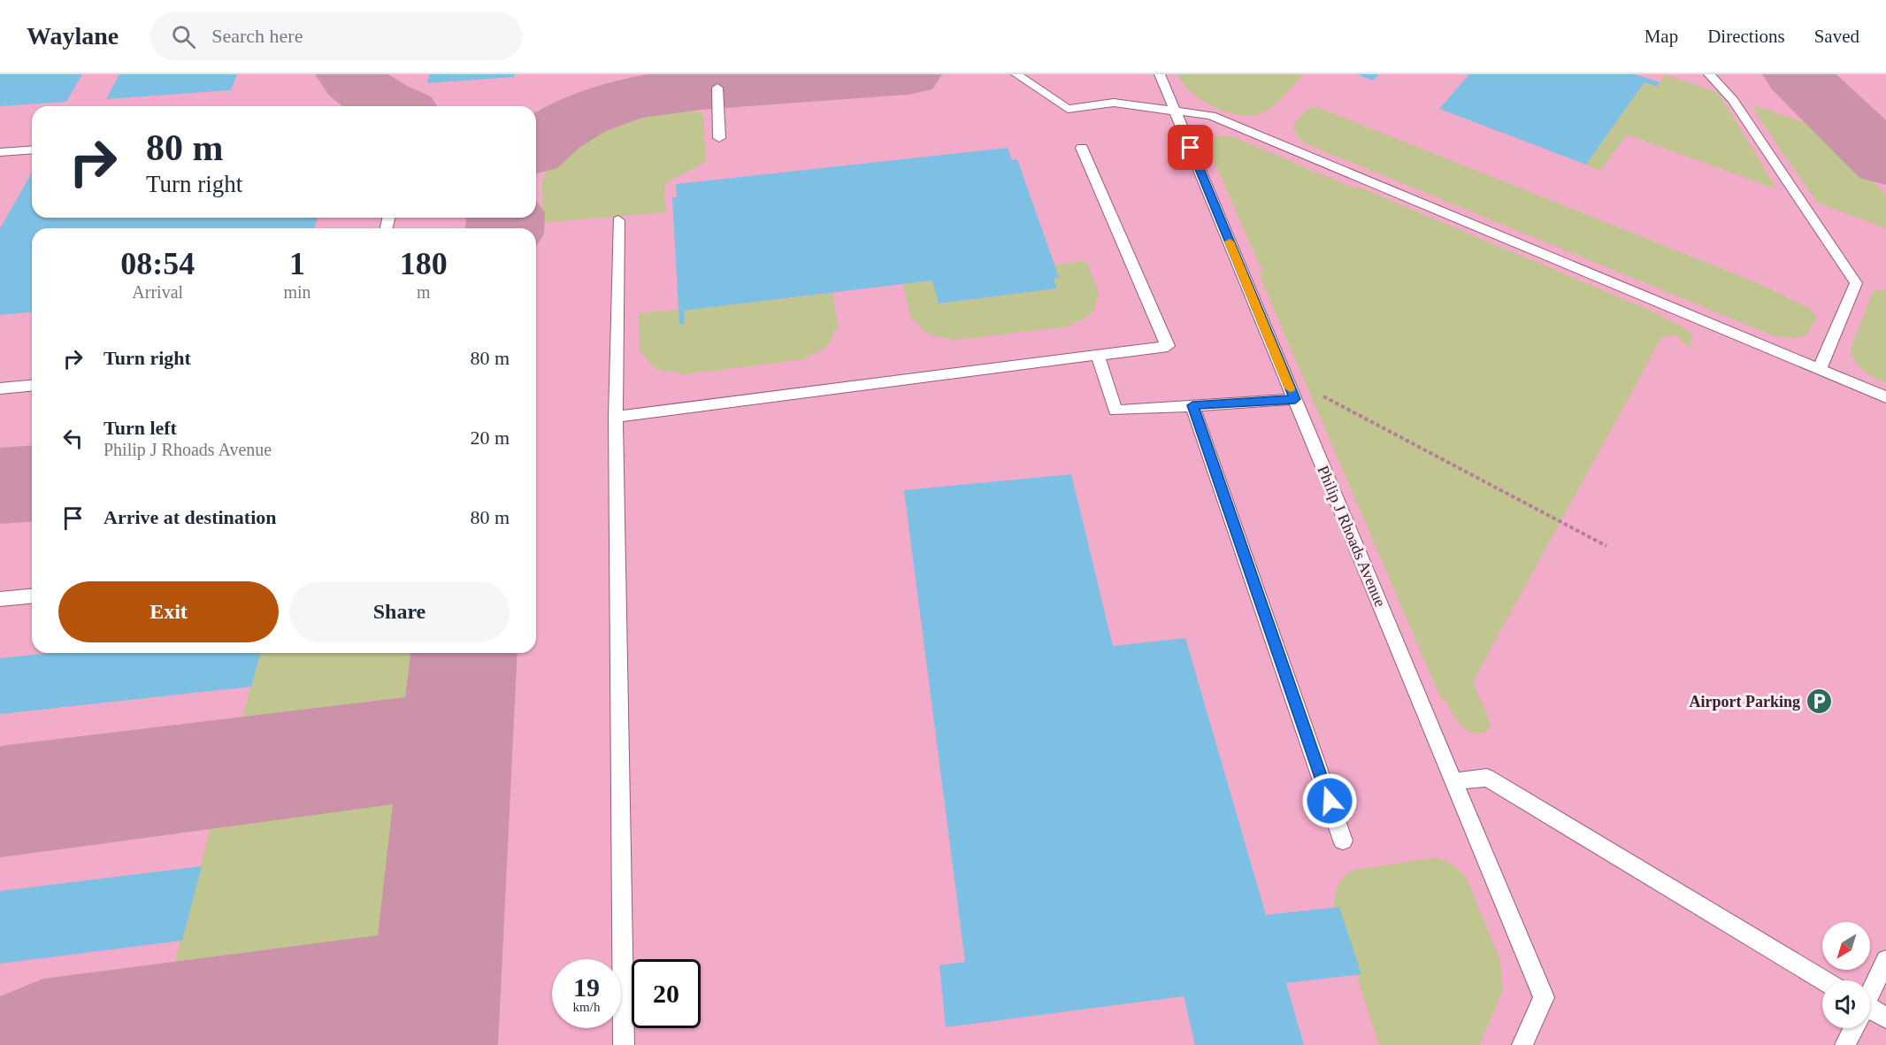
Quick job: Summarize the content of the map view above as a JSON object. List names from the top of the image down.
{
  "streets": {
    "lane": ["Philip J Rhoads Avenue"]
  },
  "places": {
    "parking": ["Airport Parking"]
  },
  "north": "bottom left",
  "page": {
    "header": "Waylane",
    "search": "Search here",
    "nav": ["Map", "Directions", "Saved"],
    "turn": ["80 m", "Turn right"],
    "eta": [
      "08:54",
      "Arrival",
      "1",
      "min",
      "180",
      "m"
    ],
    "list": [
      {
        "name": "Turn right",
        "value": "80 m"
      },
      {
        "name": "Turn left",
        "note": "Philip J Rhoads Avenue",
        "value": "20 m"
      },
      {
        "name": "Arrive at destination",
        "value": "80 m"
      }
    ],
    "buttons": ["Exit", "Share"],
    "speed": "19 km/h",
    "limit": "20"
  }
}
